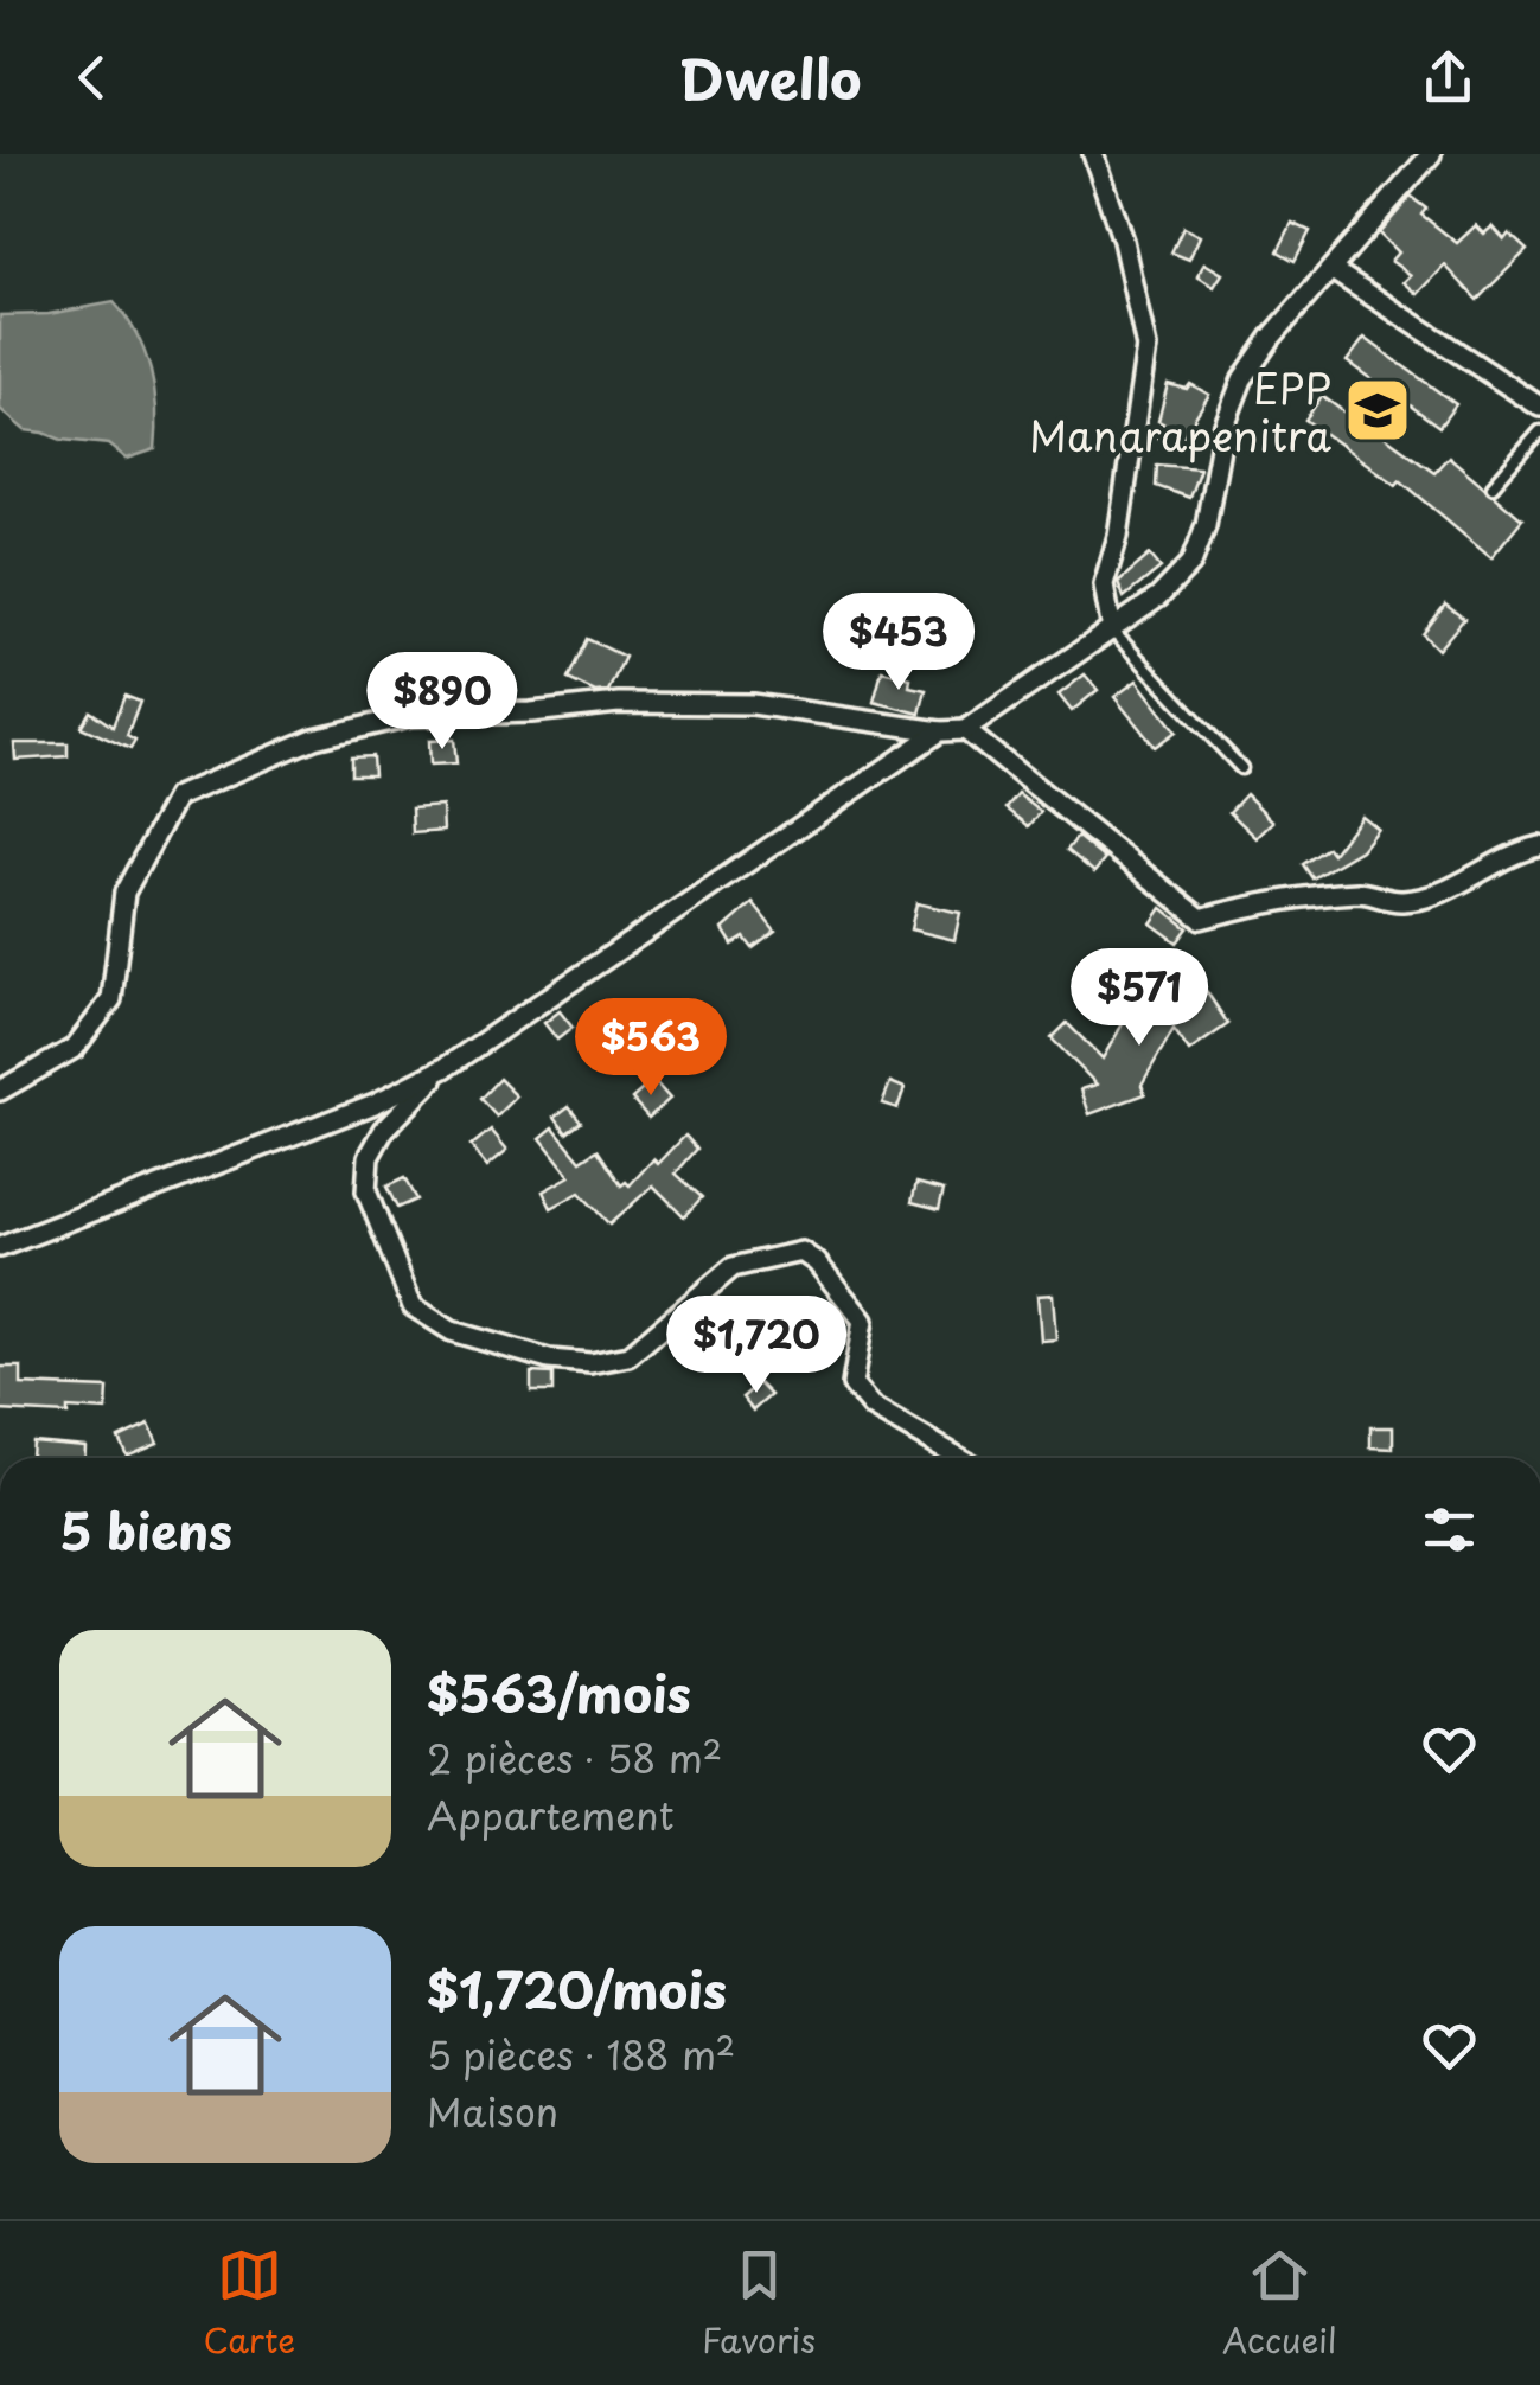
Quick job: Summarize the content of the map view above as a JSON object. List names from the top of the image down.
{
  "places": {
    "school or university": ["EPP Manarapenitra"]
  },
  "page": {
    "header": "Dwello",
    "price": [
      "$453",
      "$890",
      "$571",
      "$563",
      "$1,720"
    ],
    "heading": "5 biens",
    "list": [
      {
        "name": "$563/mois",
        "note": "2 pièces · 58 m² · Appartement"
      },
      {
        "name": "$1,720/mois",
        "note": "5 pièces · 188 m² · Maison"
      }
    ],
    "tabs": ["Carte", "Favoris", "Accueil"]
  }
}
